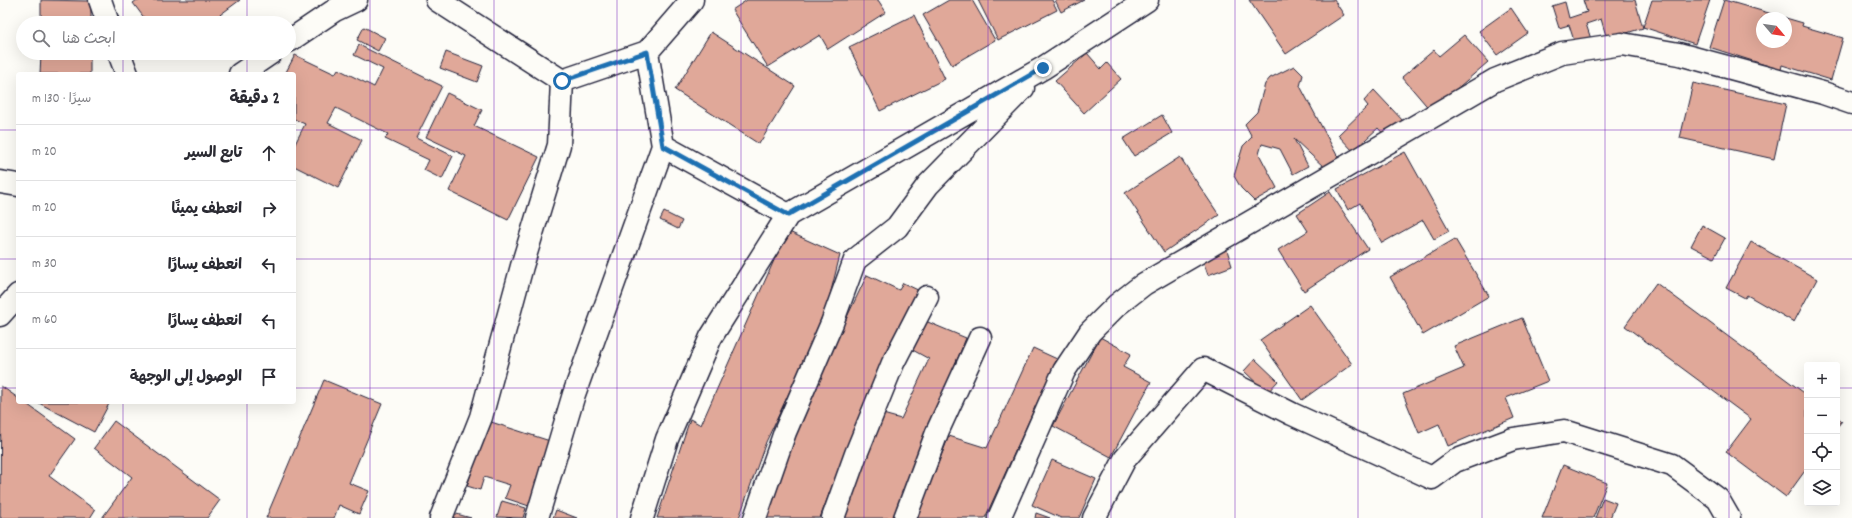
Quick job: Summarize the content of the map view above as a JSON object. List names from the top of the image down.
{
  "north": "bottom right",
  "page": {
    "search": "ابحث هنا",
    "heading": ["2 دقيقة", "سيرًا · 130 m"],
    "list": [
      ["تابع السير", "20 m"],
      ["انعطف يمينًا", "20 m"],
      ["انعطف يسارًا", "30 m"],
      ["انعطف يسارًا", "60 m"],
      "الوصول إلى الوجهة"
    ],
    "map_buttons": ["+", "−"]
  }
}
